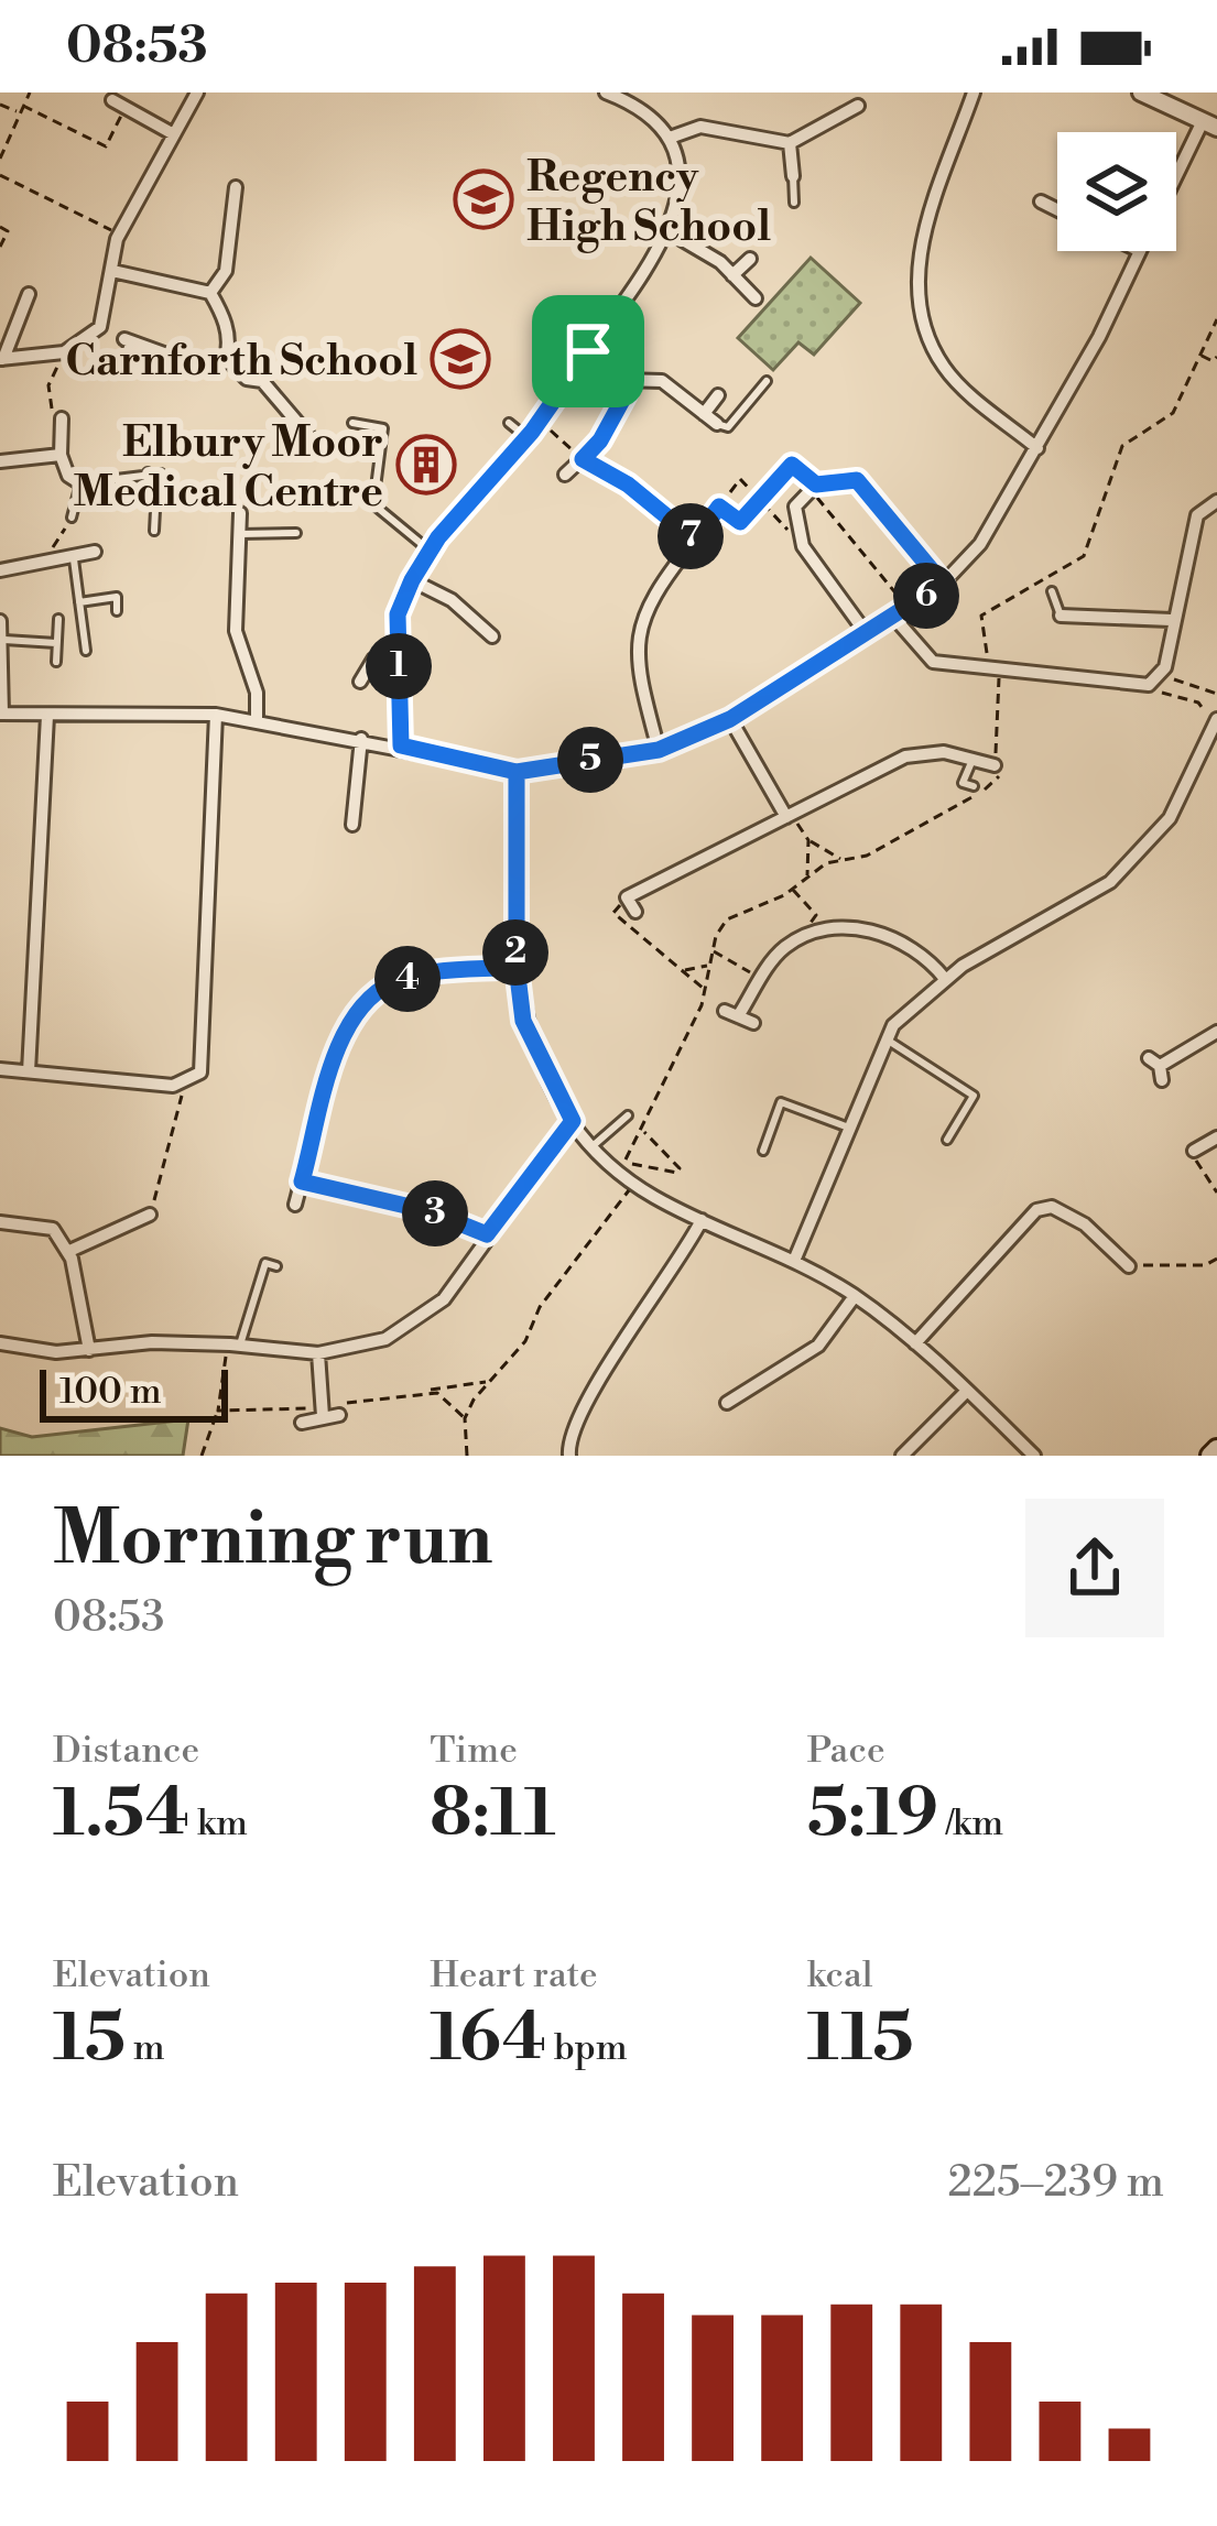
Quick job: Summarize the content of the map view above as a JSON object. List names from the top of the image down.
{
  "places": {
    "school or university": ["Regency High School", "Carnforth School"],
    "building": ["Elbury Moor Medical Centre"]
  },
  "scale_bar": "100 m",
  "page": {
    "status": "08:53",
    "pins": [
      "7",
      "6",
      "1",
      "5",
      "2",
      "4",
      "3"
    ],
    "scale": "100 m",
    "heading": ["Morning run", "08:53"],
    "stats": [
      ["Distance", "1.54 km"],
      ["Time", "8:11"],
      ["Pace", "5:19 /km"],
      ["Elevation", "15 m"],
      ["Heart rate", "164 bpm"],
      ["kcal", "115"]
    ],
    "chart": ["Elevation", "225–239 m"]
  }
}
